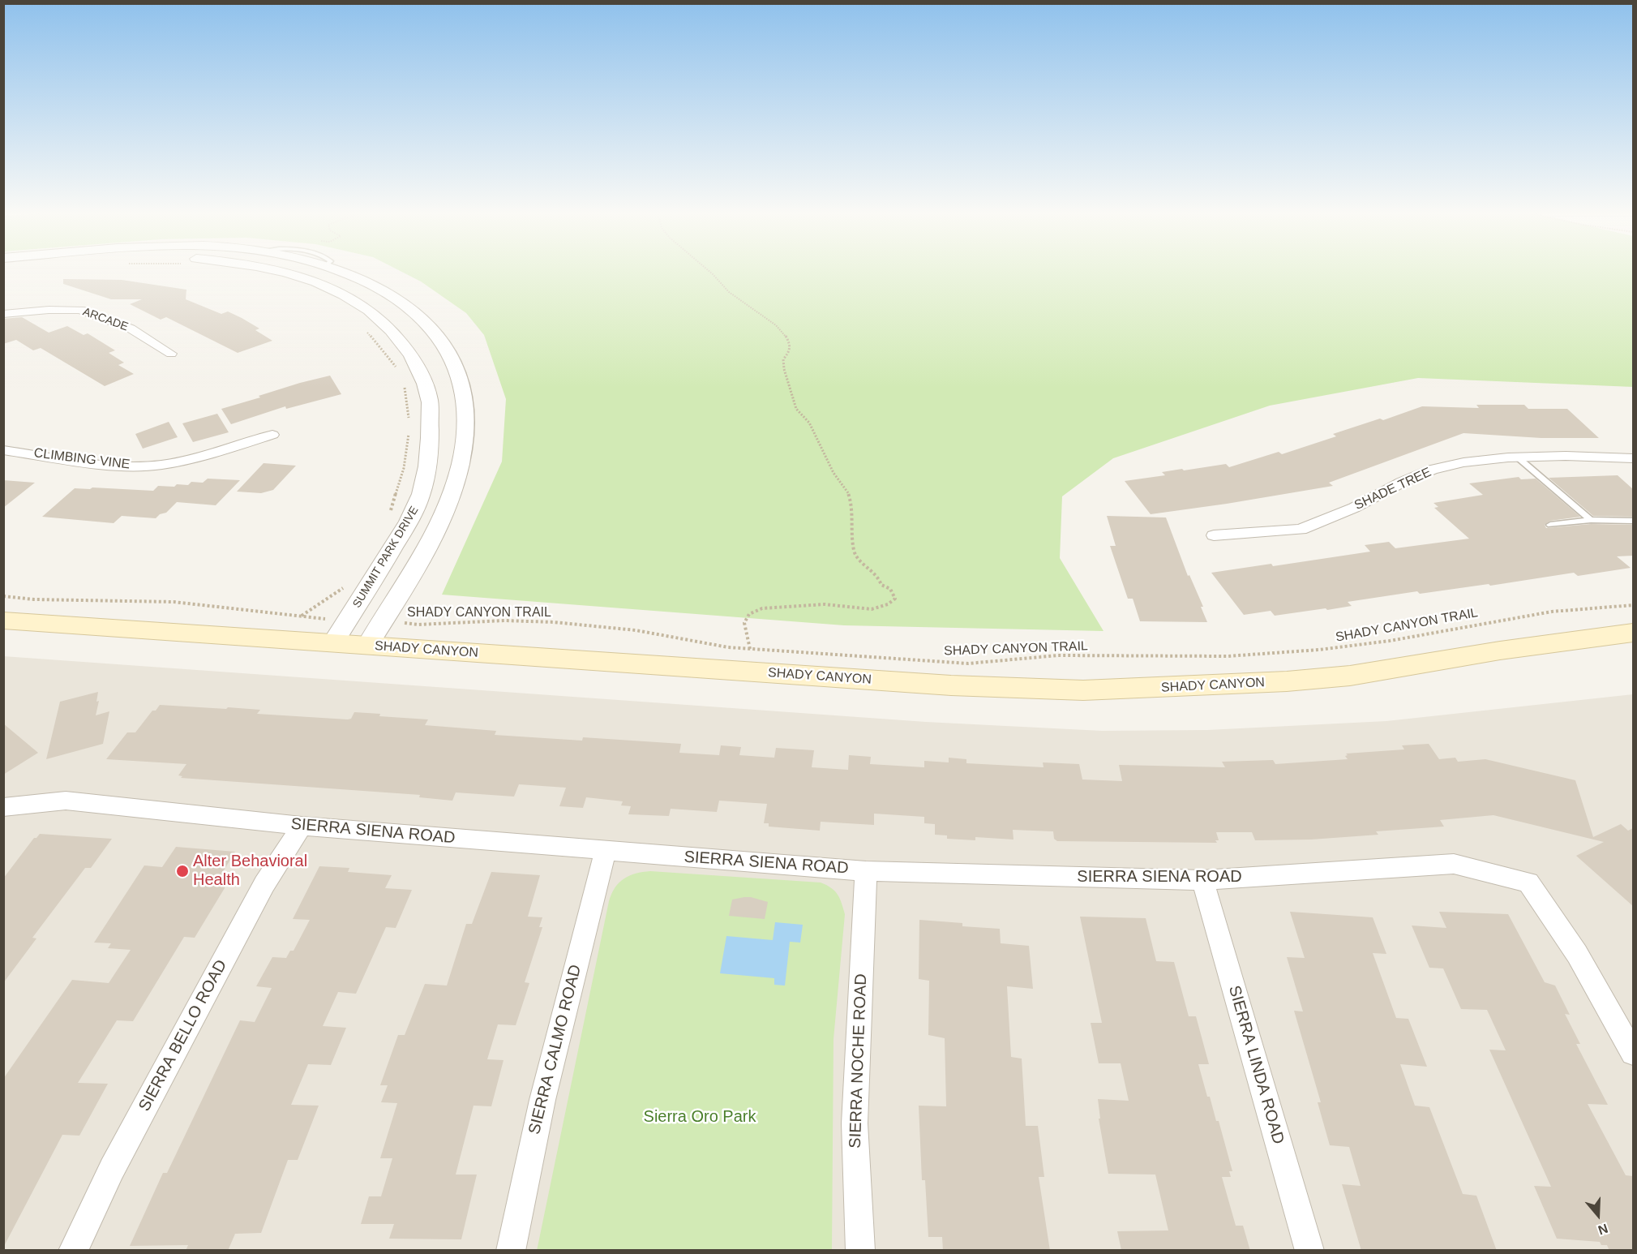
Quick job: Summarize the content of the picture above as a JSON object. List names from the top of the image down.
{
  "streets": {
    "main road": ["SHADY CANYON"],
    "street": [
      "ARCADE",
      "CLIMBING VINE",
      "SHADE TREE",
      "SUMMIT PARK DRIVE",
      "SIERRA SIENA ROAD",
      "SIERRA BELLO ROAD",
      "SIERRA CALMO ROAD",
      "SIERRA NOCHE ROAD",
      "SIERRA LINDA ROAD"
    ],
    "path": ["SHADY CANYON TRAIL"]
  },
  "crossings": [
    ["SUMMIT PARK DRIVE", "SHADY CANYON"],
    ["SIERRA SIENA ROAD", "SIERRA BELLO ROAD"],
    ["SIERRA SIENA ROAD", "SIERRA CALMO ROAD"],
    ["SIERRA SIENA ROAD", "SIERRA NOCHE ROAD"],
    ["SIERRA SIENA ROAD", "SIERRA LINDA ROAD"]
  ],
  "parks": ["Sierra Oro Park"],
  "places": ["Alter Behavioral Health"],
  "north": "bottom"
}
